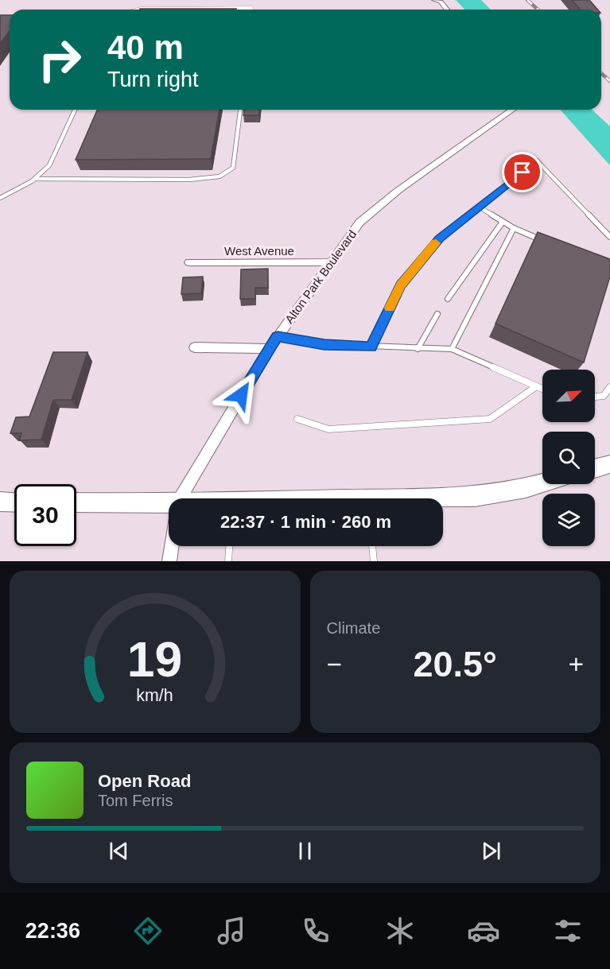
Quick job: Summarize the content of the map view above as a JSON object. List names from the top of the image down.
{
  "streets": {
    "street": ["West Avenue", "Alton Park Boulevard"]
  },
  "crossings": [
    ["West Avenue", "Alton Park Boulevard"]
  ],
  "north": "top right",
  "page": {
    "turn": ["40 m", "Turn right"],
    "limit": "30",
    "trip": "22:37 · 1 min · 260 m",
    "tile": "Climate",
    "heat": ["−", "20.5°", "+"],
    "song": ["Open Road", "Tom Ferris"],
    "tabs": "22:36",
    "gauge": ["19", "km/h"]
  }
}
